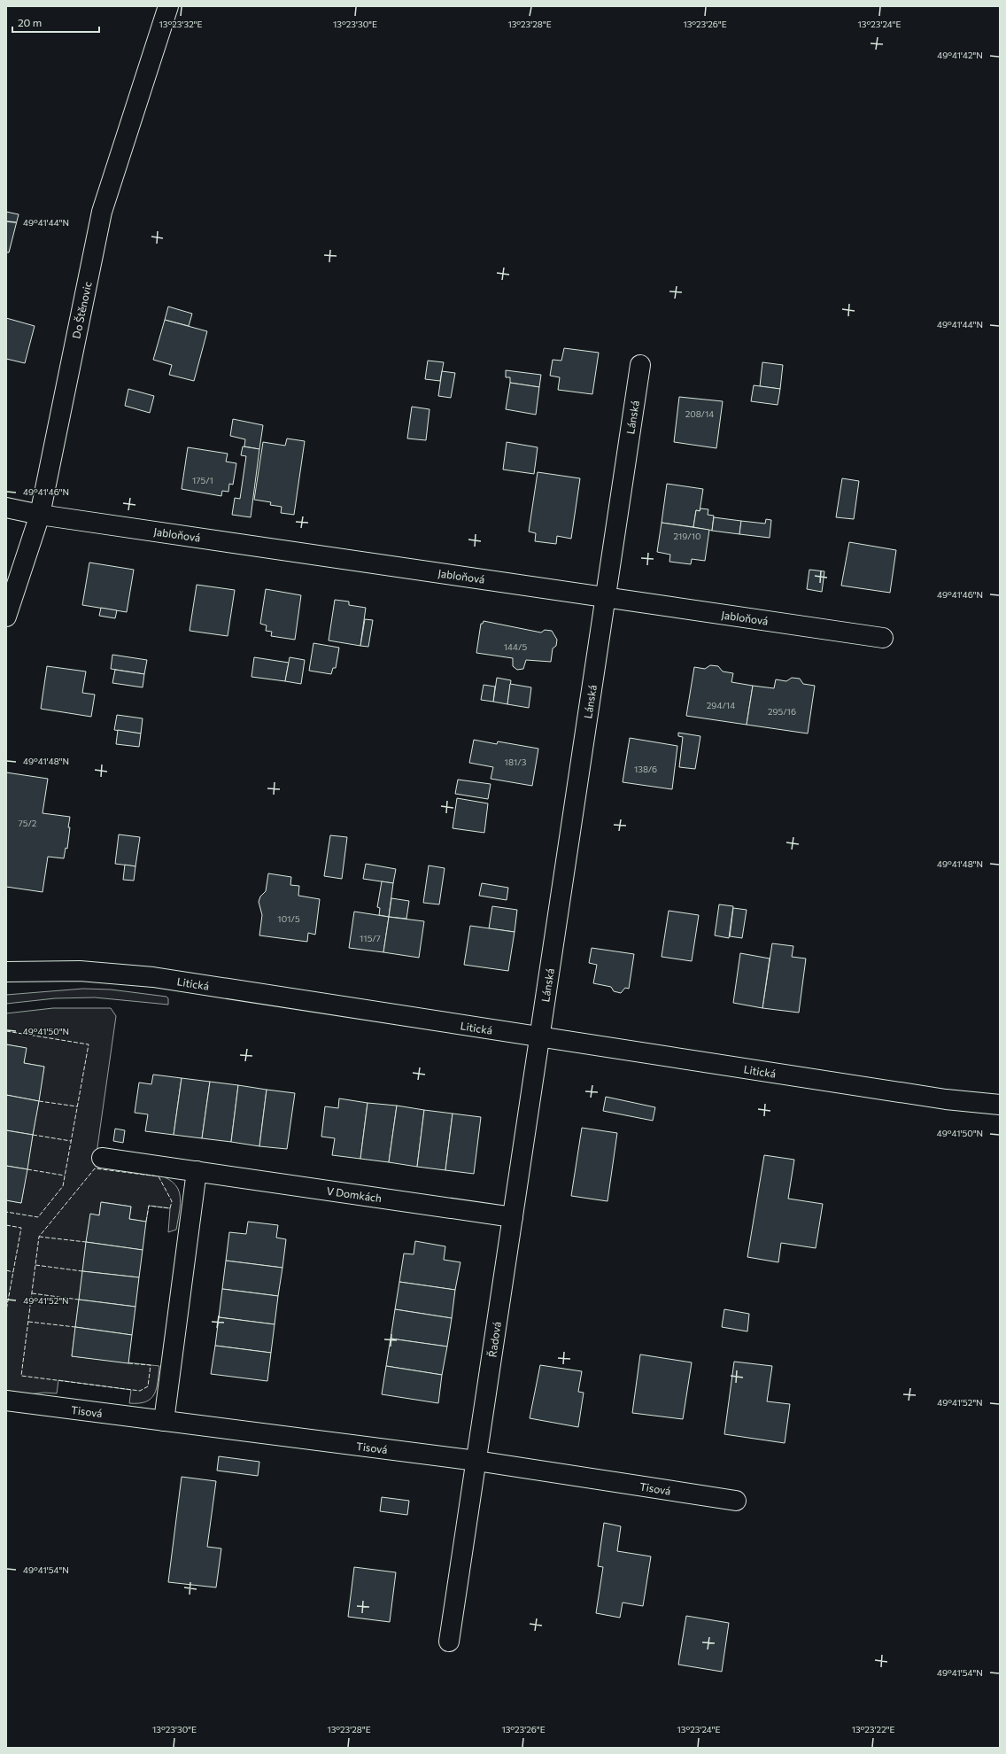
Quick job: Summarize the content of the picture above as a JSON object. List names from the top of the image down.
{
  "streets": {
    "street": [
      "Do Štěnovic",
      "Lánská",
      "Jabloňová",
      "Litická",
      "V Domkách",
      "Řadová",
      "Tisová"
    ]
  },
  "crossings": [
    ["Do Štěnovic", "Jabloňová"],
    ["Lánská", "Jabloňová"],
    ["Lánská", "Litická"],
    ["Lánská", "Řadová"],
    ["Litická", "Řadová"],
    ["V Domkách", "Řadová"],
    ["Řadová", "Tisová"]
  ],
  "house_numbers": [
    "208/14",
    "175/1",
    "219/10",
    "144/5",
    "294/14",
    "295/16",
    "181/3",
    "138/6",
    "75/2",
    "101/5",
    "115/7"
  ],
  "scale_bar": "20 m",
  "coordinates": [
    "13°23'32\"E",
    "13°23'30\"E",
    "13°23'28\"E",
    "13°23'26\"E",
    "13°23'24\"E",
    "49°41'42\"N",
    "49°41'44\"N",
    "49°41'46\"N",
    "49°41'48\"N",
    "49°41'50\"N",
    "49°41'52\"N",
    "49°41'54\"N",
    "13°23'22\"E"
  ]
}
